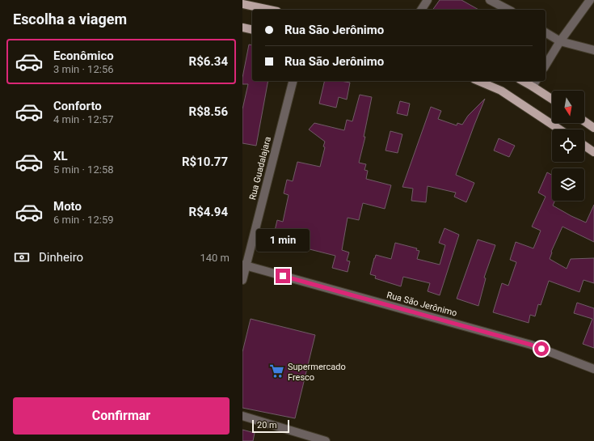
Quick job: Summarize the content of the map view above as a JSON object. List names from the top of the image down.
{
  "streets": {
    "street": ["Rua Guadalajara", "Rua São Jerônimo"]
  },
  "crossings": [
    ["Rua Guadalajara", "Rua São Jerônimo"]
  ],
  "places": {
    "supermarket": ["Supermercado Fresco"]
  },
  "scale_bar": "20 m",
  "north": "bottom",
  "page": {
    "heading": "Escolha a viagem",
    "banner": ["Rua São Jerônimo", "Rua São Jerônimo"],
    "list": [
      {
        "name": "Econômico",
        "note": "3 min · 12:56",
        "value": "R$6.34"
      },
      {
        "name": "Conforto",
        "note": "4 min · 12:57",
        "value": "R$8.56"
      },
      {
        "name": "XL",
        "note": "5 min · 12:58",
        "value": "R$10.77"
      },
      {
        "name": "Moto",
        "note": "6 min · 12:59",
        "value": "R$4.94"
      }
    ],
    "bubble": "1 min",
    "pay": ["Dinheiro", "140 m"],
    "buttons": "Confirmar",
    "scale": "20 m"
  }
}
